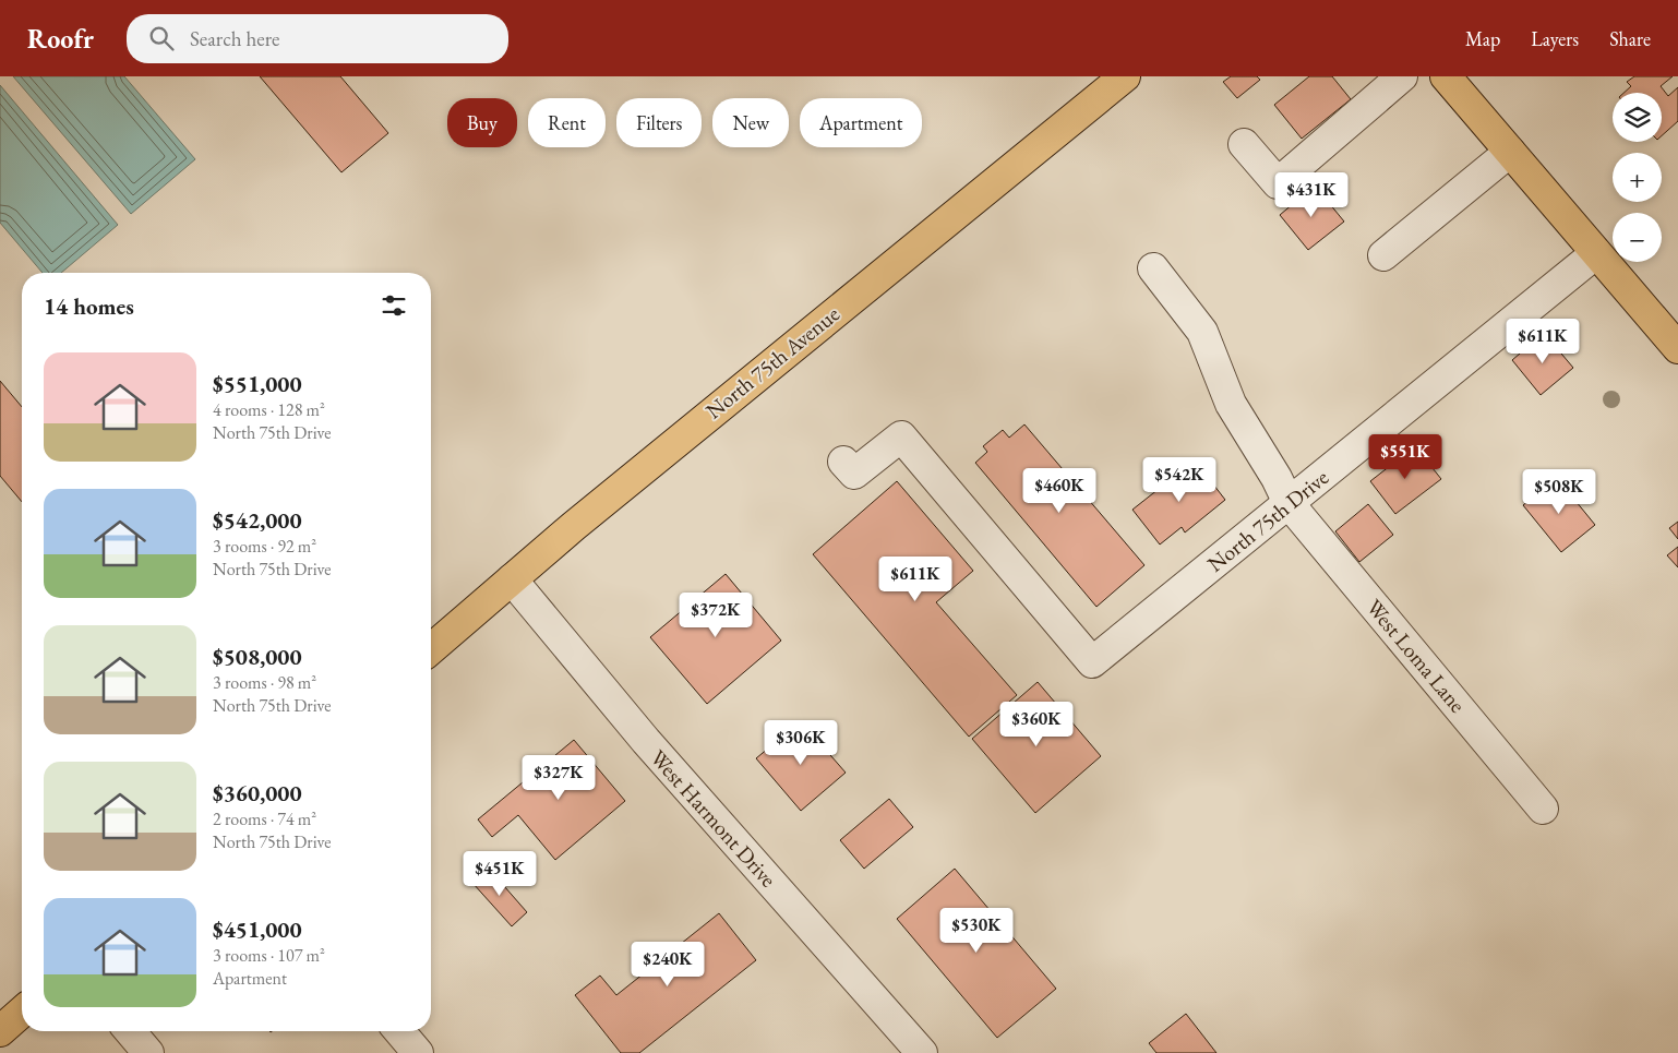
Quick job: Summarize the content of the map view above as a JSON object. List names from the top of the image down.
{
  "streets": {
    "main road": ["North 75th Avenue"],
    "street": ["North 75th Drive", "West Loma Lane", "West Harmont Drive"]
  },
  "crossings": [
    ["North 75th Avenue", "West Harmont Drive"],
    ["North 75th Drive", "West Loma Lane"]
  ],
  "page": {
    "header": "Roofr",
    "search": "Search here",
    "nav": ["Map", "Layers", "Share"],
    "map_buttons": ["+", "−"],
    "chip": [
      "Buy",
      "Rent",
      "Filters",
      "New",
      "Apartment"
    ],
    "price": [
      "$431K",
      "$611K",
      "$551K",
      "$542K",
      "$460K",
      "$508K",
      "$611K",
      "$372K",
      "$360K",
      "$306K",
      "$327K",
      "$451K",
      "$530K",
      "$240K"
    ],
    "heading": "14 homes",
    "list": [
      {
        "name": "$551,000",
        "note": "4 rooms · 128 m² · North 75th Drive"
      },
      {
        "name": "$542,000",
        "note": "3 rooms · 92 m² · North 75th Drive"
      },
      {
        "name": "$508,000",
        "note": "3 rooms · 98 m² · North 75th Drive"
      },
      {
        "name": "$360,000",
        "note": "2 rooms · 74 m² · North 75th Drive"
      },
      {
        "name": "$451,000",
        "note": "3 rooms · 107 m² · Apartment"
      }
    ]
  }
}
